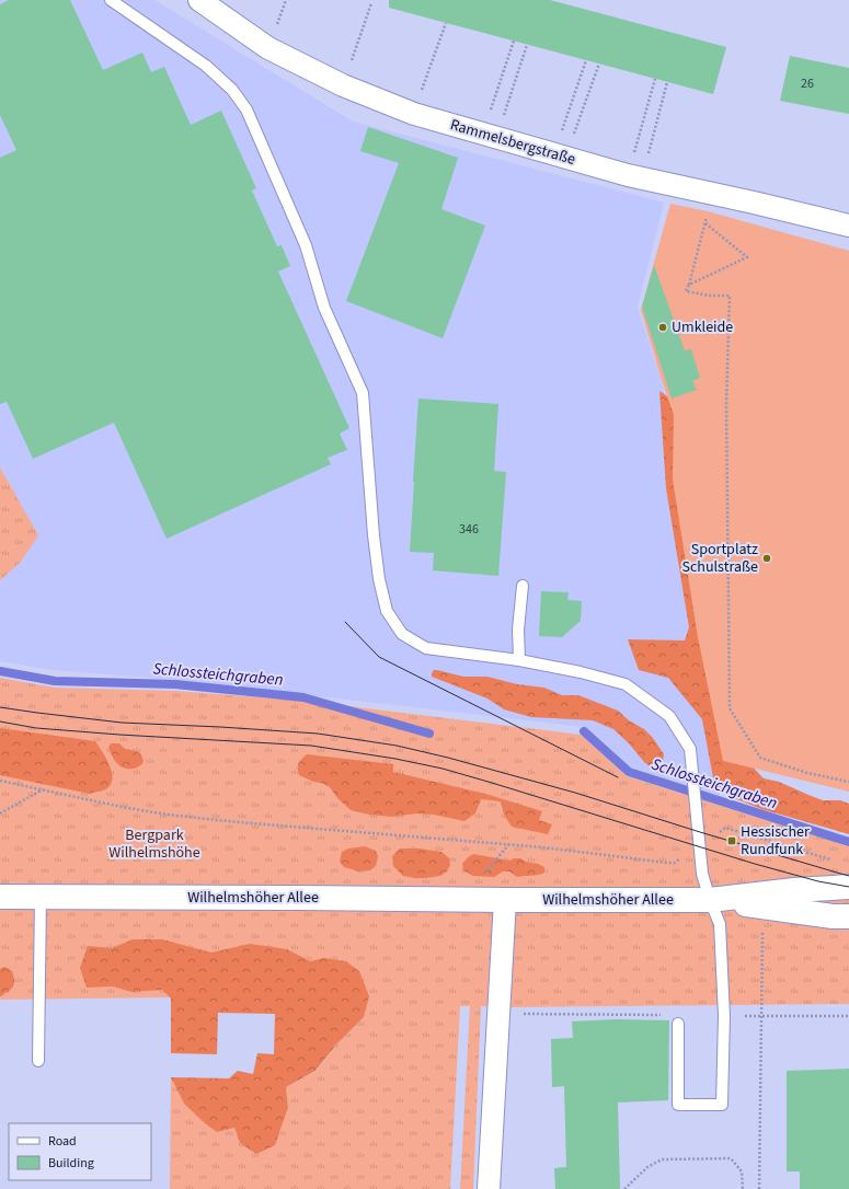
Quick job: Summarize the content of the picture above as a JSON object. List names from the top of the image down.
{
  "streets": {
    "main road": ["Wilhelmshöher Allee"],
    "street": ["Rammelsbergstraße"]
  },
  "water": ["Schlossteichgraben"],
  "parks": ["Bergpark Wilhelmshöhe"],
  "places": {
    "other": ["Umkleide", "Sportplatz Schulstraße"],
    "transit": ["Hessischer Rundfunk"]
  },
  "house_numbers": ["26", "346"],
  "legend": ["Road", "Building"]
}
